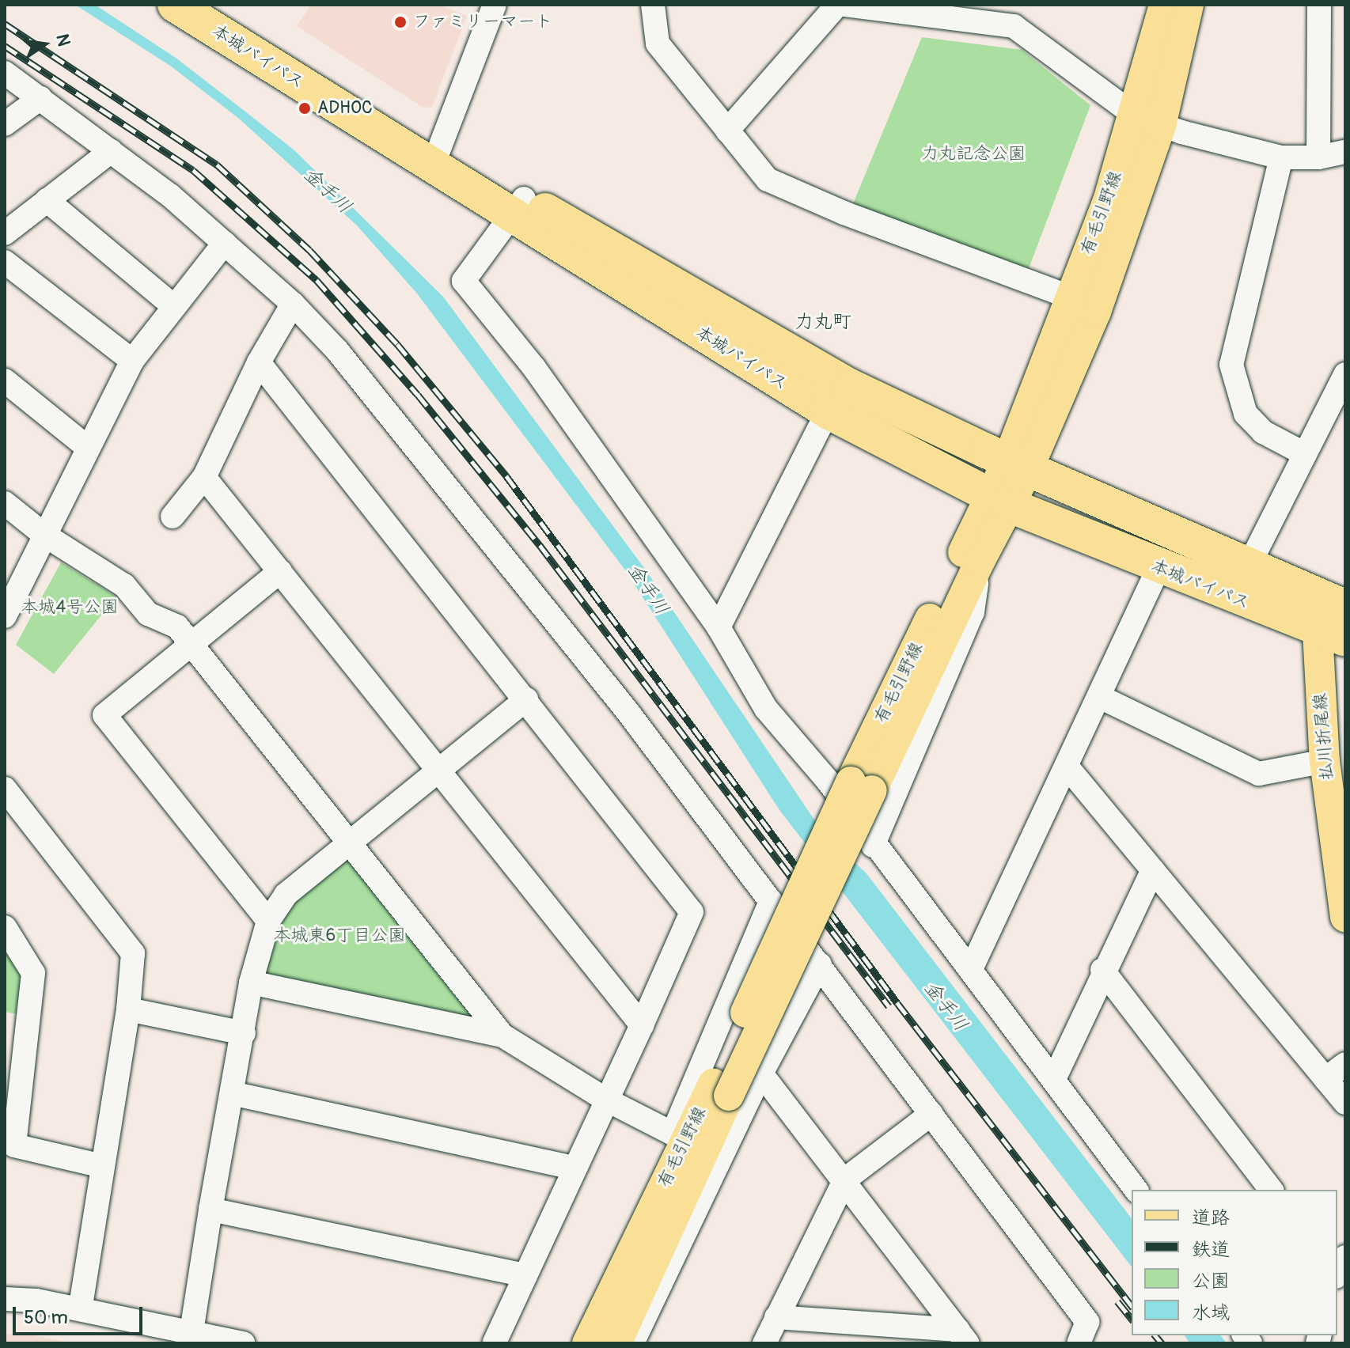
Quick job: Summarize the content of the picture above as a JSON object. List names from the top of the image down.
{
  "streets": {
    "highway": ["本城バイパス"],
    "main road": ["有毛引野線", "払川折尾線"]
  },
  "crossings": [
    ["本城バイパス", "有毛引野線"],
    ["本城バイパス", "払川折尾線"]
  ],
  "districts": ["力丸町"],
  "water": ["金手川"],
  "parks": ["力丸記念公園", "本城4号公園", "本城東6丁目公園"],
  "places": ["ファミリーマート", "ADHOC"],
  "legend": [
    "道路",
    "鉄道",
    "公園",
    "水域"
  ],
  "scale_bar": "50 m",
  "north": "right"
}
